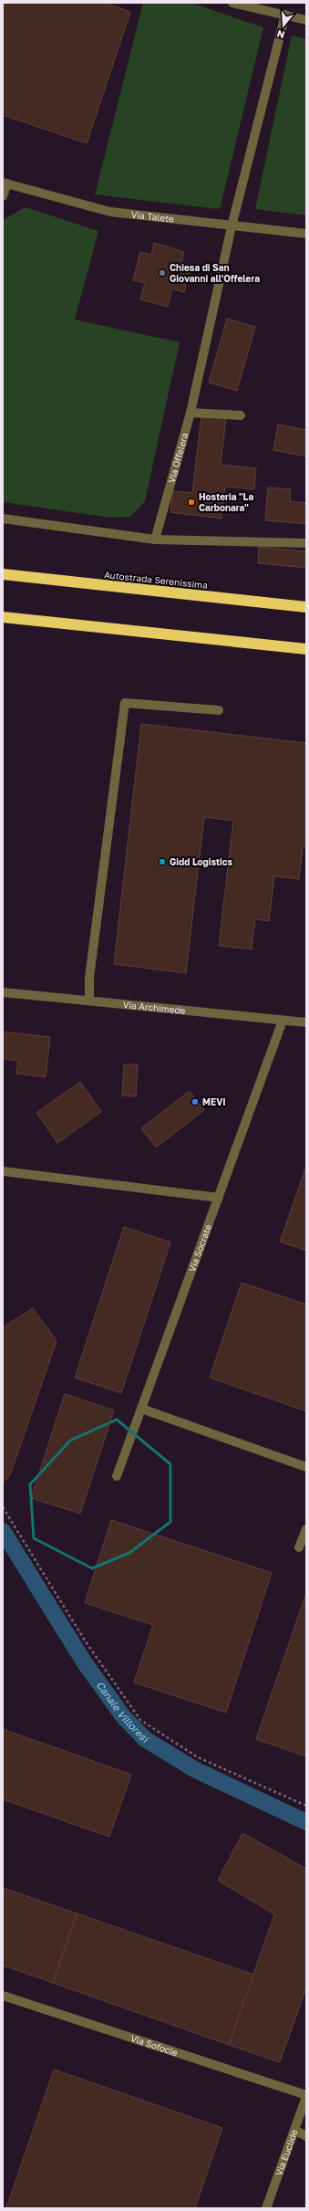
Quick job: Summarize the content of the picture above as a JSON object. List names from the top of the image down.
{
  "streets": {
    "highway": ["Autostrada Serenissima"],
    "street": [
      "Via Talete",
      "Via Offelera",
      "Via Archimede",
      "Via Socrate",
      "Via Sofocle",
      "Via Euclide"
    ]
  },
  "crossings": [
    ["Via Talete", "Via Offelera"],
    ["Via Archimede", "Via Socrate"],
    ["Via Sofocle", "Via Euclide"]
  ],
  "water": ["Canale Villoresi"],
  "places": [
    "Chiesa di San Giovanni all'Offelera",
    "Hosteria \"La Carbonara\"",
    "Gidd Logistics",
    "MEVI"
  ],
  "north": "bottom"
}
